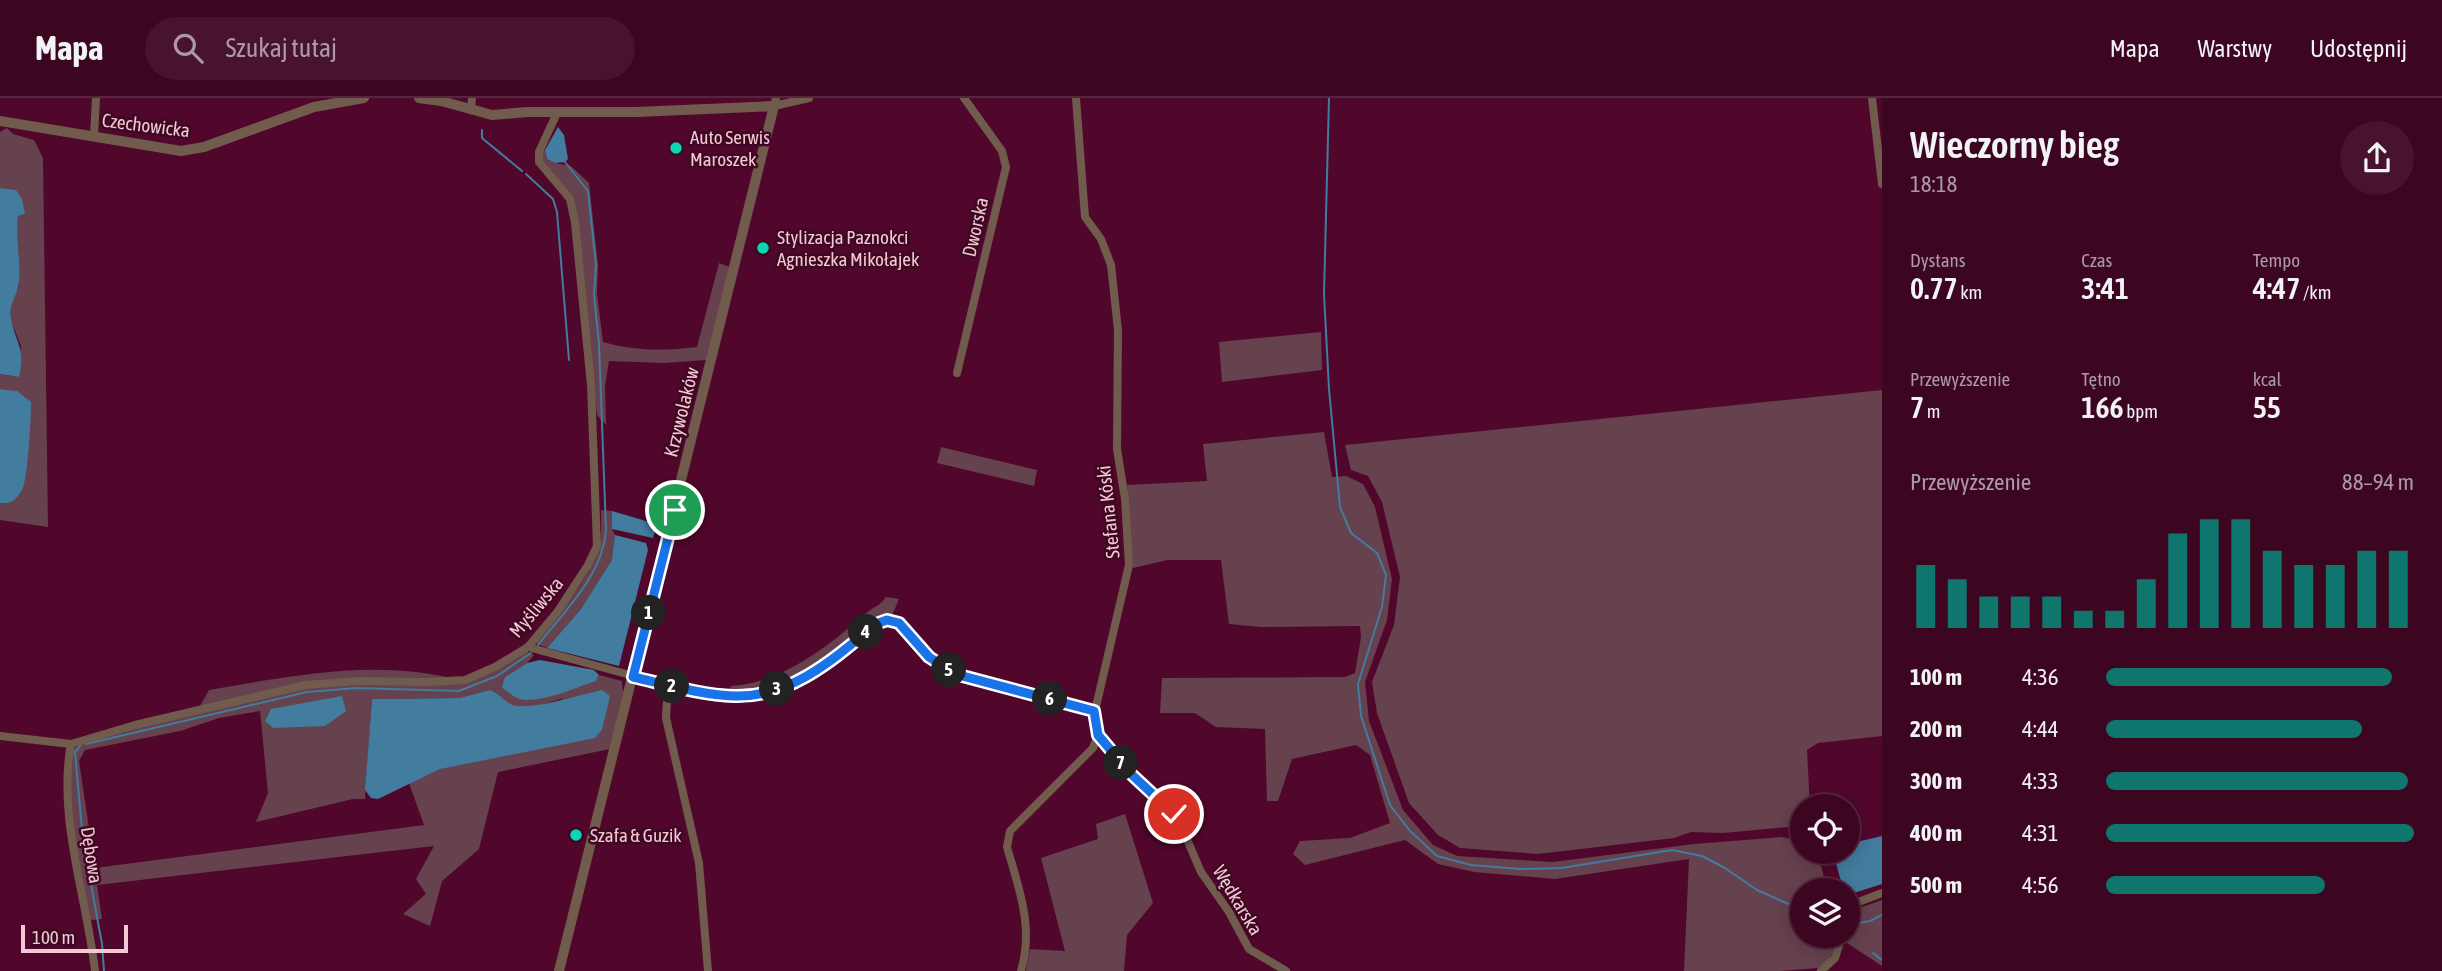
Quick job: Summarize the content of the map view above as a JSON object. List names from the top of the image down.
{
  "streets": {
    "street": [
      "Czechowicka",
      "Dworska",
      "Krzywolaków",
      "Stefana Kóski",
      "Myśliwska",
      "Dębowa",
      "Wędkarska"
    ]
  },
  "crossings": [
    ["Stefana Kóski", "Wędkarska"],
    ["Myśliwska", "Dębowa"]
  ],
  "places": ["Auto Serwis Maroszek", "Stylizacja Paznokci Agnieszka Mikołajek", "Szafa & Guzik"],
  "scale_bar": "100 m",
  "page": {
    "header": "Mapa",
    "search": "Szukaj tutaj",
    "nav": ["Mapa", "Warstwy", "Udostępnij"],
    "heading": ["Wieczorny bieg", "18:18"],
    "stats": [
      ["Dystans", "0.77 km"],
      ["Czas", "3:41"],
      ["Tempo", "4:47 /km"],
      ["Przewyższenie", "7 m"],
      ["Tętno", "166 bpm"],
      ["kcal", "55"]
    ],
    "chart": ["Przewyższenie", "88–94 m"],
    "pins": [
      "1",
      "4",
      "5",
      "2",
      "3",
      "6",
      "7"
    ],
    "list": [
      {
        "name": "100 m",
        "note": "4:36"
      },
      {
        "name": "200 m",
        "note": "4:44"
      },
      {
        "name": "300 m",
        "note": "4:33"
      },
      {
        "name": "400 m",
        "note": "4:31"
      },
      {
        "name": "500 m",
        "note": "4:56"
      }
    ],
    "scale": "100 m"
  }
}
